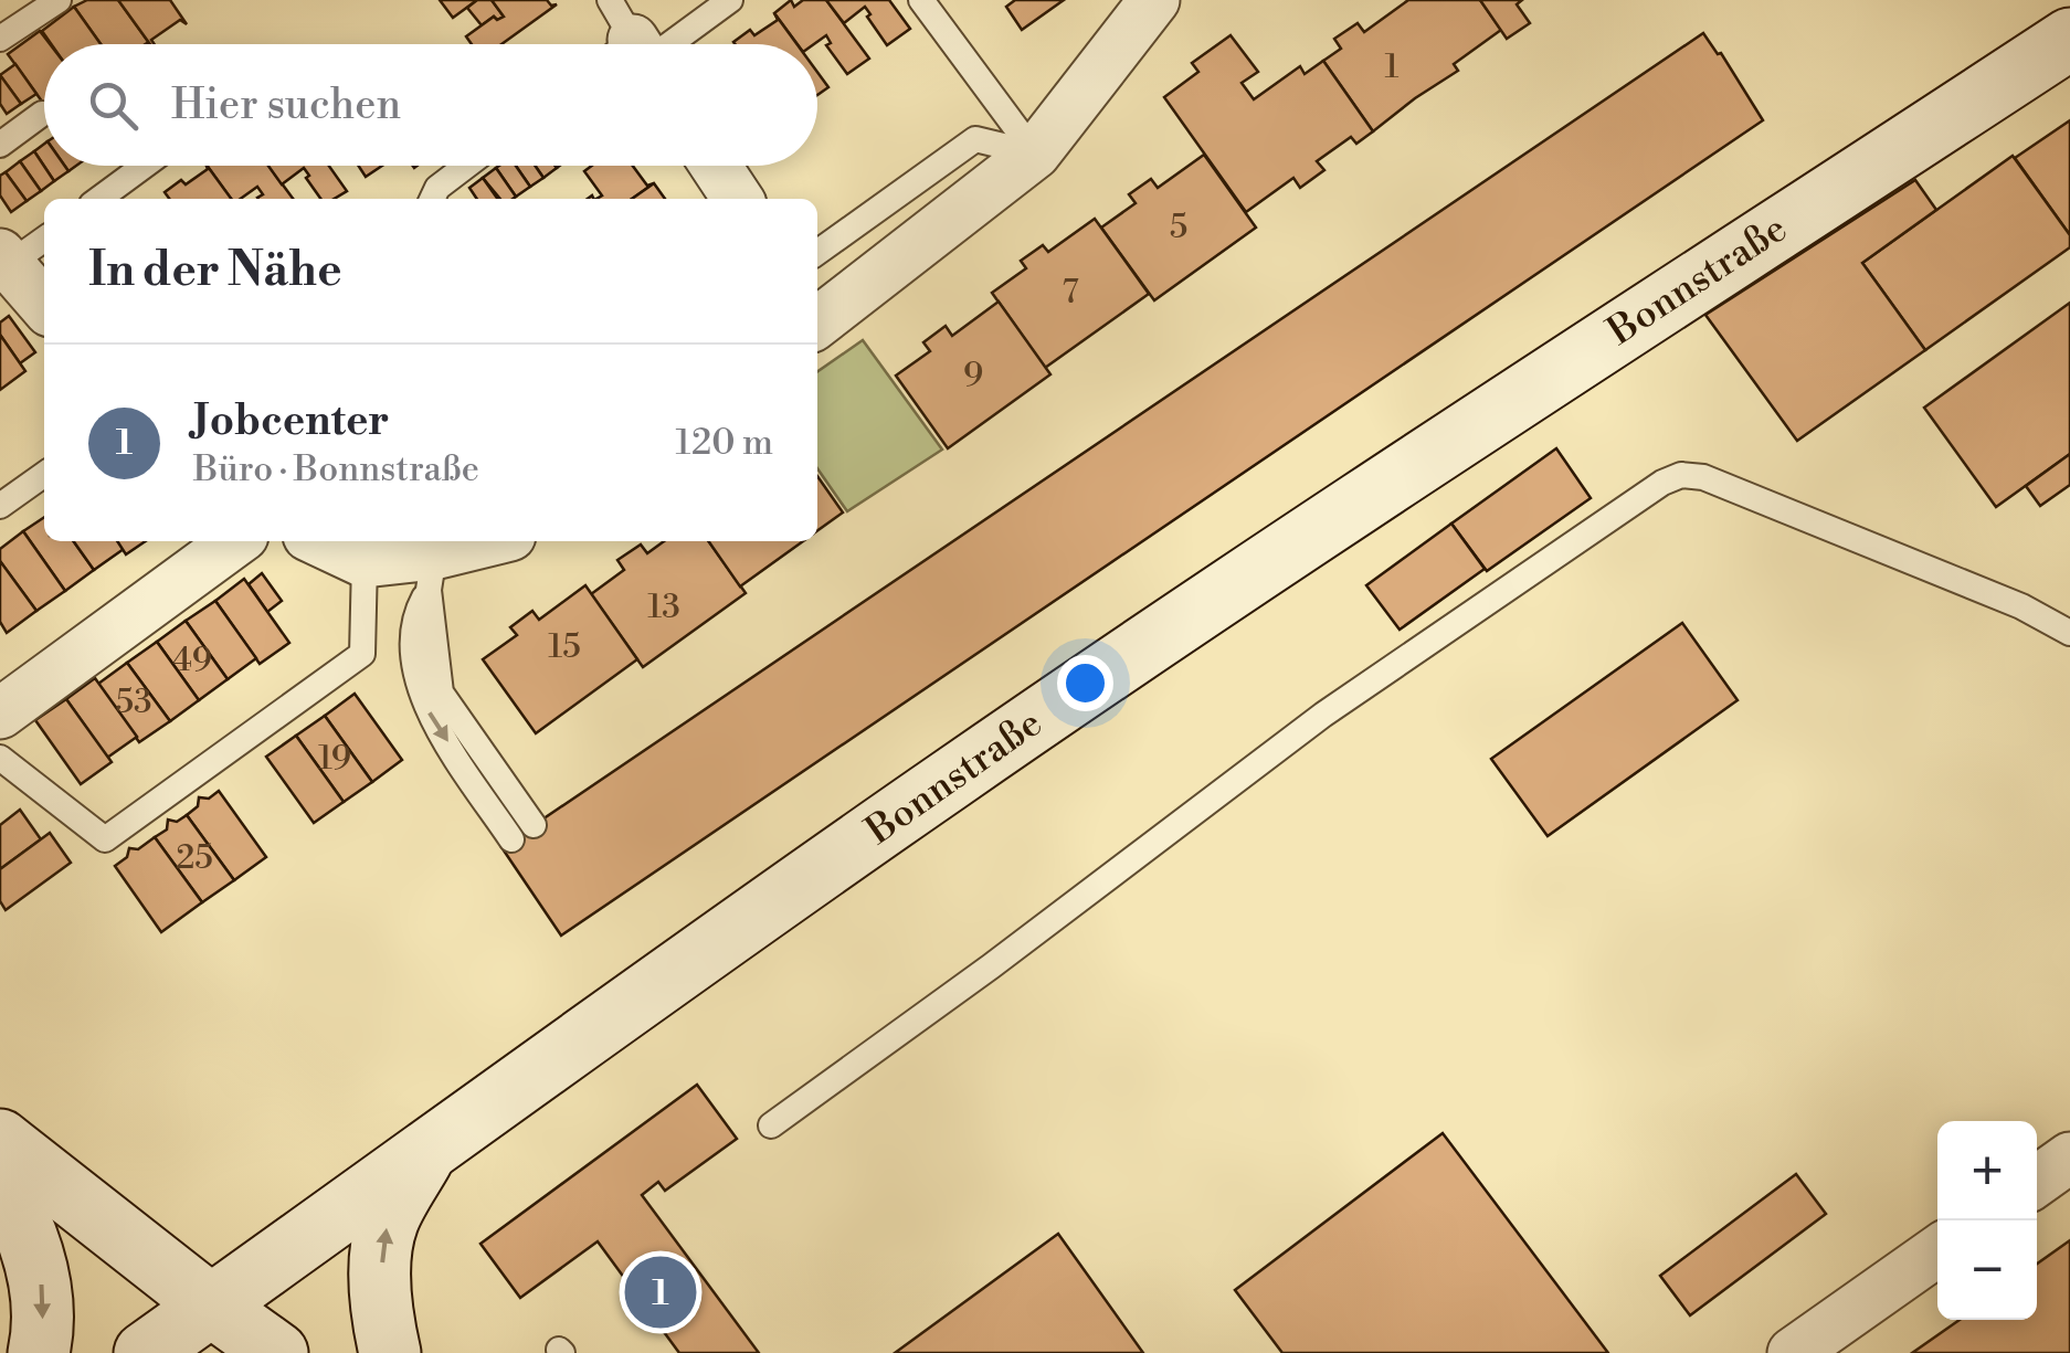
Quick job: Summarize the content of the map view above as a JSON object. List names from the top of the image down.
{
  "streets": {
    "main road": ["Bonnstraße"]
  },
  "house_numbers": [
    "1",
    "5",
    "7",
    "9",
    "13",
    "15",
    "49",
    "53",
    "19",
    "25"
  ],
  "page": {
    "search": "Hier suchen",
    "heading": "In der Nähe",
    "list": [
      {
        "mark": "1",
        "name": "Jobcenter",
        "note": "Büro · Bonnstraße",
        "value": "120 m"
      }
    ],
    "map_buttons": ["+", "−"],
    "pins": "1"
  }
}
